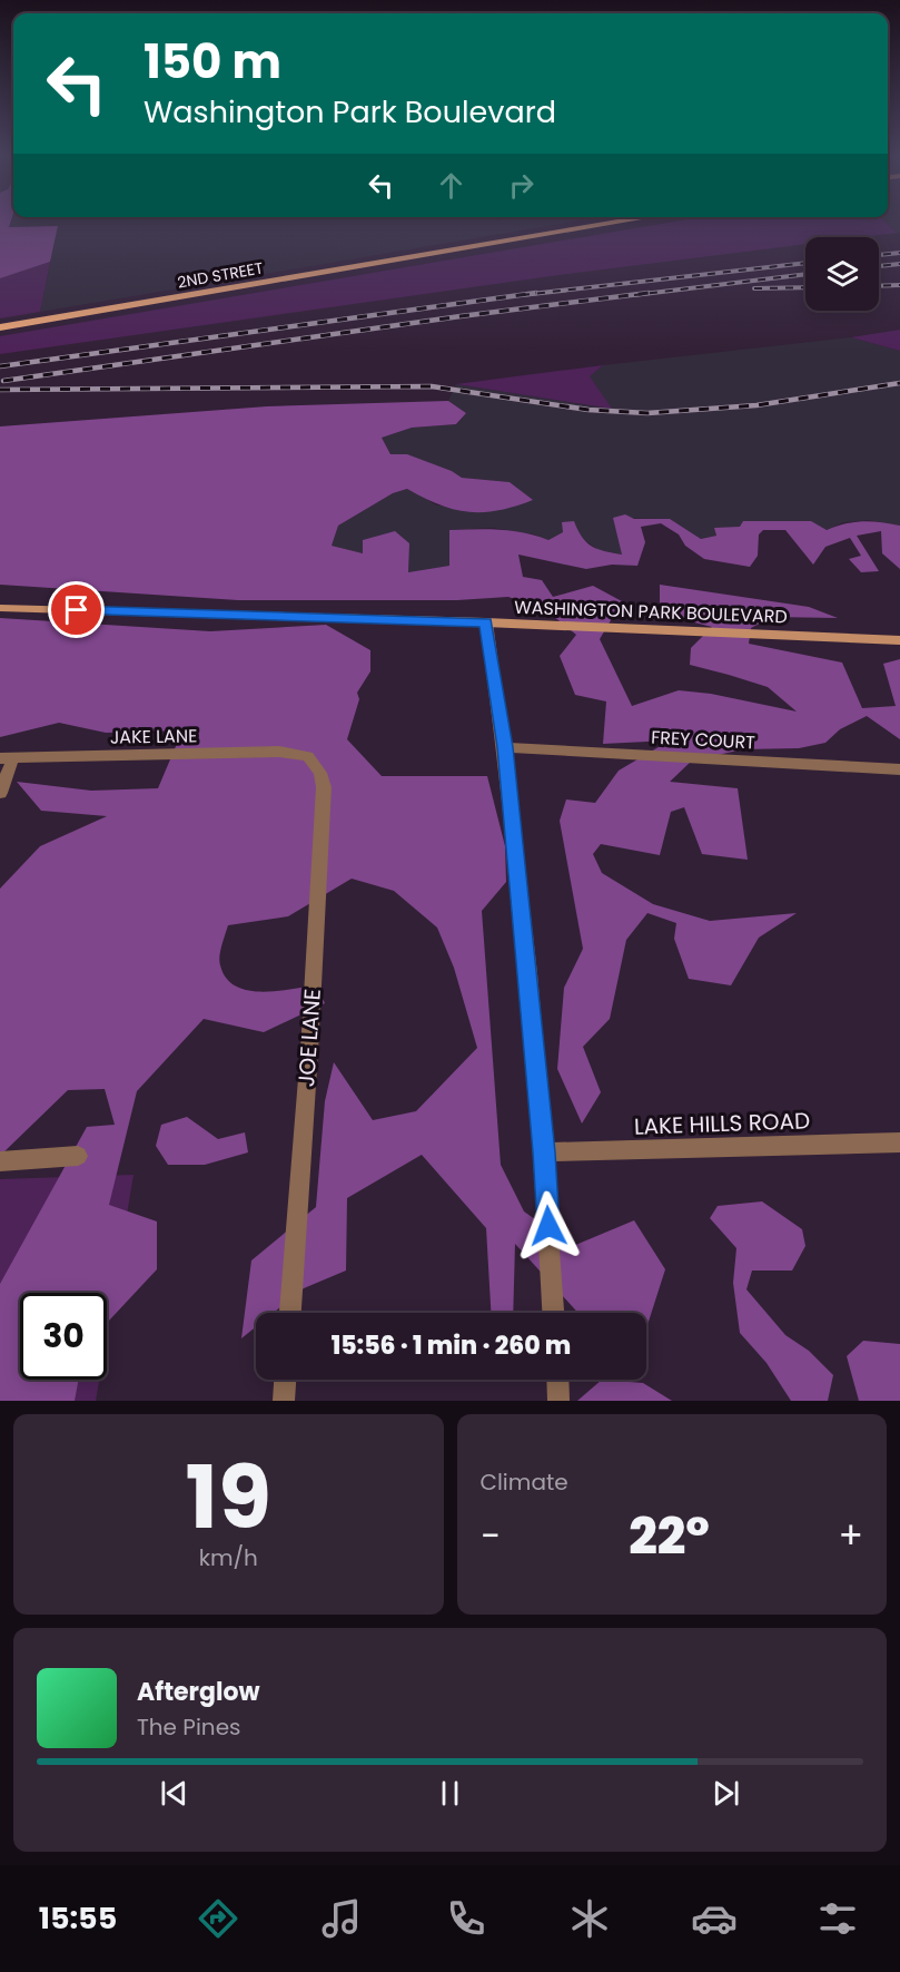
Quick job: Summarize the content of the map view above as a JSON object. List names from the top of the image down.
{
  "streets": {
    "main road": ["2ND STREET"],
    "street": [
      "WASHINGTON PARK BOULEVARD",
      "JAKE LANE",
      "FREY COURT",
      "JOE LANE",
      "LAKE HILLS ROAD"
    ]
  },
  "crossings": [
    ["JAKE LANE", "JOE LANE"]
  ],
  "page": {
    "turn": ["150 m", "Washington Park Boulevard"],
    "limit": "30",
    "trip": "15:56 · 1 min · 260 m",
    "tile": [
      ["19", "km/h"],
      "Climate"
    ],
    "heat": ["−", "22°", "+"],
    "song": ["Afterglow", "The Pines"],
    "tabs": "15:55"
  }
}
